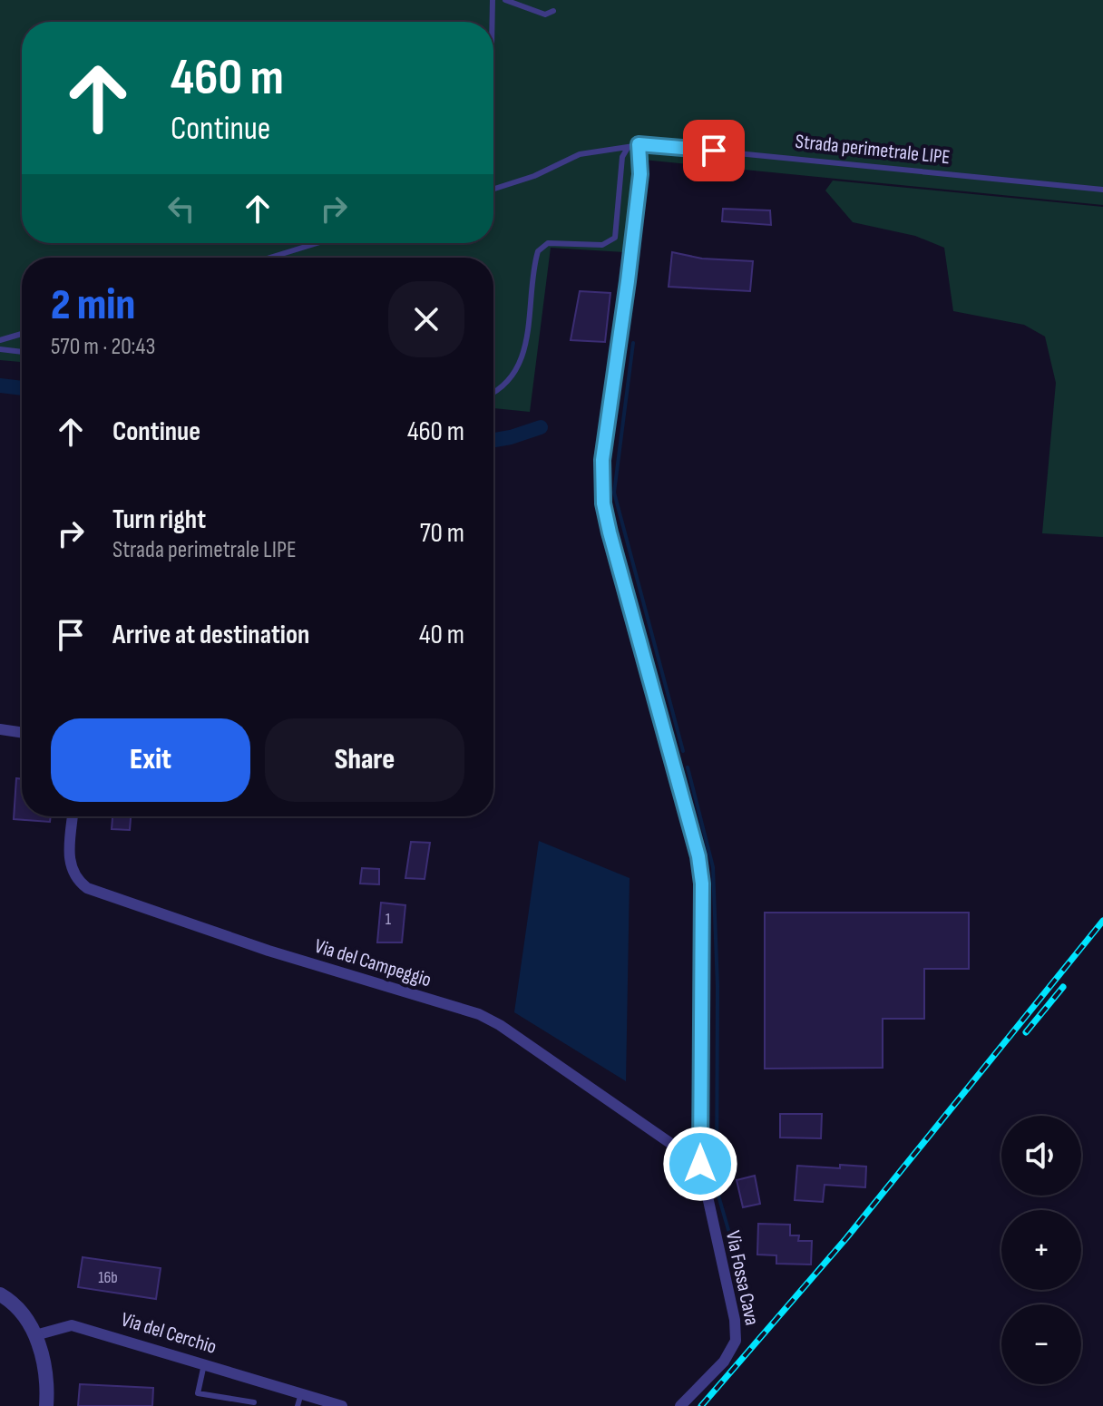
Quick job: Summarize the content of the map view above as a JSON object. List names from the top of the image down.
{
  "streets": {
    "street": ["Via del Campeggio", "Via Fossa Cava", "Via del Cerchio"],
    "lane": ["Strada perimetrale LIPE"]
  },
  "crossings": [
    ["Via del Campeggio", "Via Fossa Cava"]
  ],
  "house_numbers": ["1", "16b"],
  "page": {
    "turn": ["460 m", "Continue"],
    "heading": ["2 min", "570 m · 20:43"],
    "list": [
      {
        "name": "Continue",
        "value": "460 m"
      },
      {
        "name": "Turn right",
        "note": "Strada perimetrale LIPE",
        "value": "70 m"
      },
      {
        "name": "Arrive at destination",
        "value": "40 m"
      }
    ],
    "buttons": ["Exit", "Share"],
    "map_buttons": ["+", "−"]
  }
}
